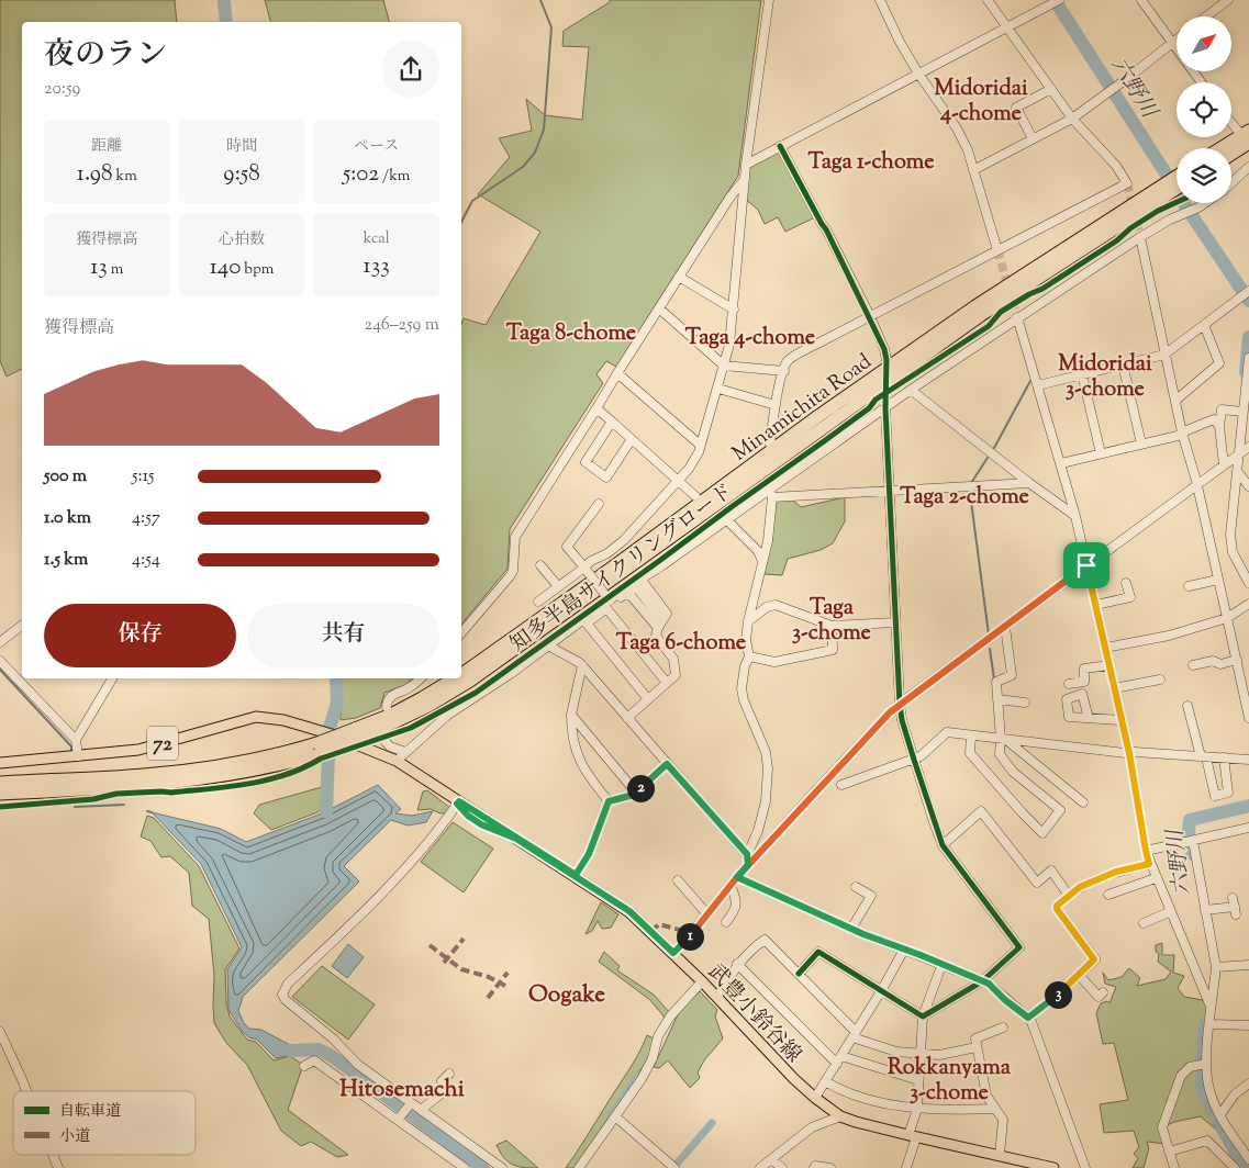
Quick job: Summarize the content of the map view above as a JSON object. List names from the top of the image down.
{
  "streets": {
    "highway": ["Minamichita Road"],
    "main road": ["72", "武豊小鈴谷線"],
    "cycle path": ["知多半島サイクリングロード"]
  },
  "crossings": [
    ["Minamichita Road", "武豊小鈴谷線"]
  ],
  "districts": [
    "Midoridai 4-chome",
    "Taga 1-chome",
    "Taga 8-chome",
    "Taga 4-chome",
    "Midoridai 3-chome",
    "Taga 2-chome",
    "Taga 3-chome",
    "Taga 6-chome",
    "Oogake",
    "Rokkanyama 3-chome",
    "Hitosemachi"
  ],
  "water": ["六野川"],
  "legend": ["自転車道", "小道"],
  "north": "top right",
  "page": {
    "heading": ["夜のラン", "20:59"],
    "stats": [
      ["距離", "1.98 km"],
      ["時間", "9:58"],
      ["ペース", "5:02 /km"],
      ["獲得標高", "13 m"],
      ["心拍数", "140 bpm"],
      ["kcal", "133"]
    ],
    "chart": ["獲得標高", "246–259 m"],
    "list": [
      {
        "name": "500 m",
        "note": "5:15"
      },
      {
        "name": "1.0 km",
        "note": "4:57"
      },
      {
        "name": "1.5 km",
        "note": "4:54"
      }
    ],
    "buttons": ["保存", "共有"],
    "pins": ["2", "1", "3"]
  }
}
